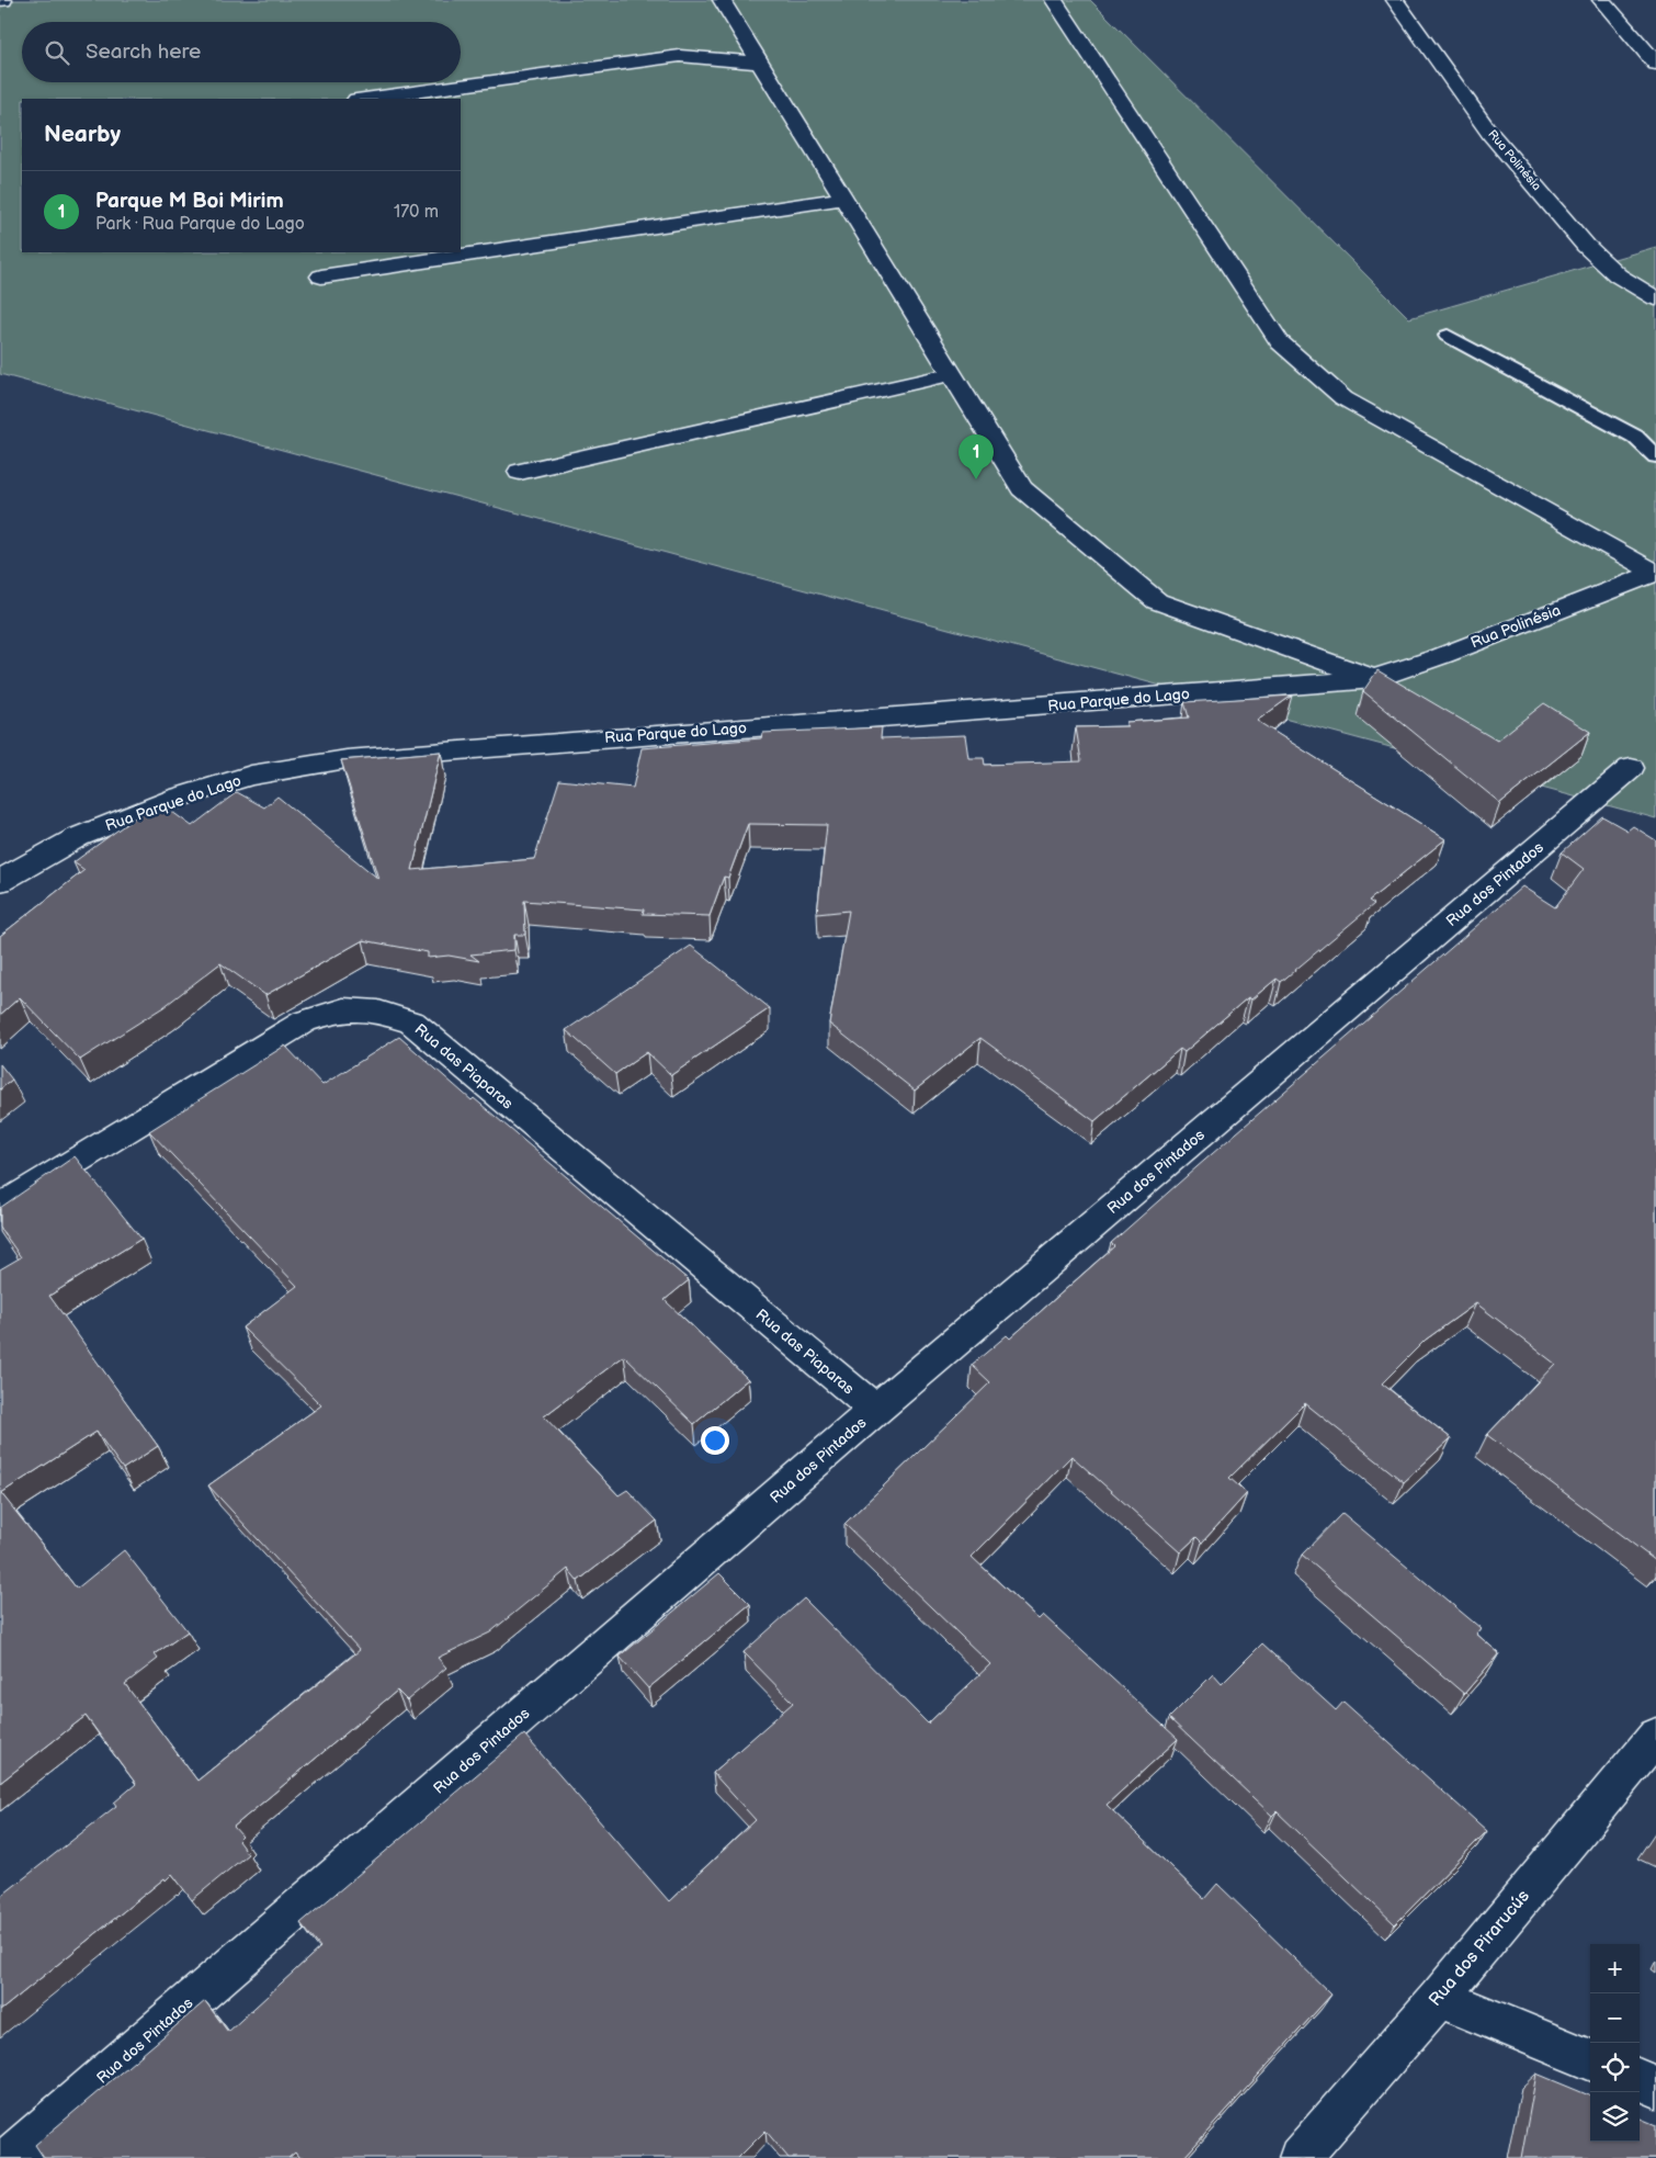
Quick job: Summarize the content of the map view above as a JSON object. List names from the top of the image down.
{
  "streets": {
    "street": [
      "Rua Polinésia",
      "Rua Parque do Lago",
      "Rua dos Pintados",
      "Rua das Piaparas",
      "Rua dos Pirarucús"
    ]
  },
  "crossings": [
    ["Rua Polinésia", "Rua Parque do Lago"],
    ["Rua dos Pintados", "Rua das Piaparas"]
  ],
  "page": {
    "search": "Search here",
    "heading": "Nearby",
    "list": [
      {
        "mark": "1",
        "name": "Parque M Boi Mirim",
        "note": "Park · Rua Parque do Lago",
        "value": "170 m"
      }
    ],
    "pins": "1",
    "map_buttons": ["+", "−"]
  }
}
